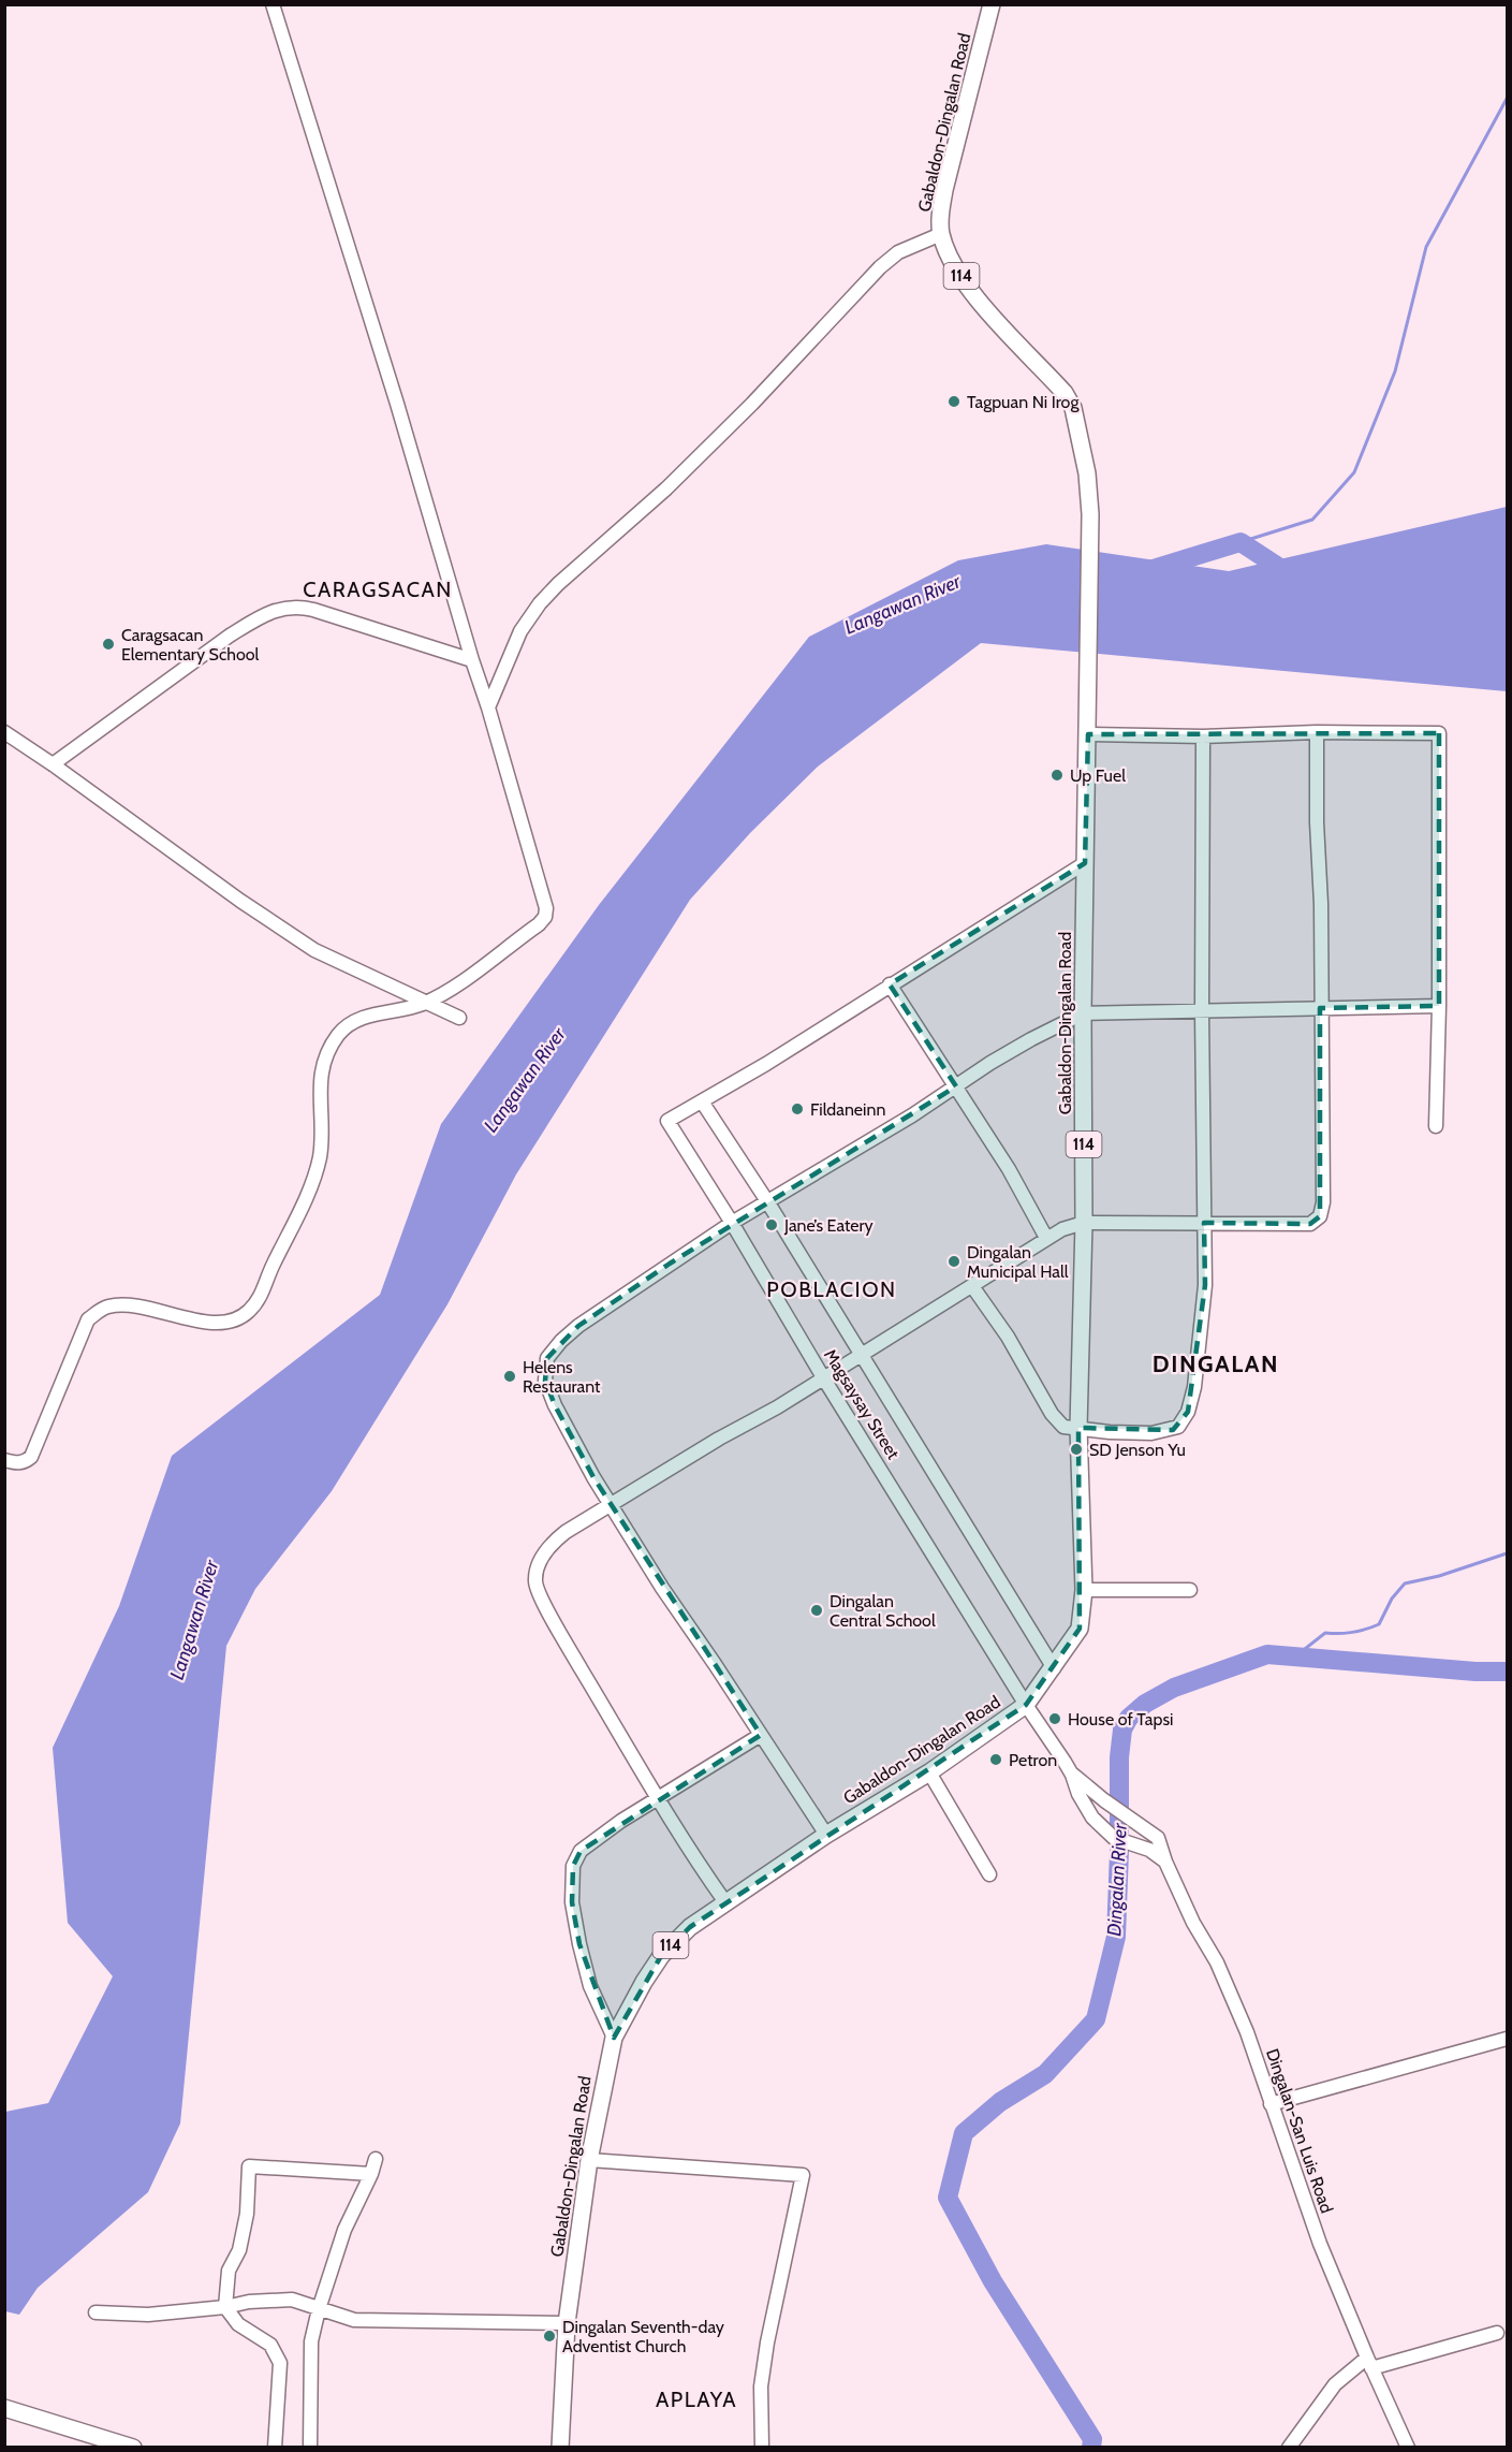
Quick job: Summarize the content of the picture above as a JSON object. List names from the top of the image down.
{
  "streets": {
    "main road": ["Gabaldon-Dingalan Road", "114"],
    "street": ["Magsaysay Street", "Dingalan-San Luis Road"]
  },
  "crossings": [
    ["Gabaldon-Dingalan Road", "Magsaysay Street"],
    ["Magsaysay Street", "Dingalan-San Luis Road"]
  ],
  "districts": [
    "CARAGSACAN",
    "POBLACION",
    "DINGALAN",
    "APLAYA"
  ],
  "water": ["Langawan River", "Dingalan River"],
  "places": [
    "Tagpuan Ni Irog",
    "Caragsacan Elementary School",
    "Up Fuel",
    "Fildaneinn",
    "Jane’s Eatery",
    "Dingalan Municipal Hall",
    "Helens Restaurant",
    "SD Jenson Yu",
    "Dingalan Central School",
    "House of Tapsi",
    "Petron",
    "Dingalan Seventh-day Adventist Church"
  ]
}
